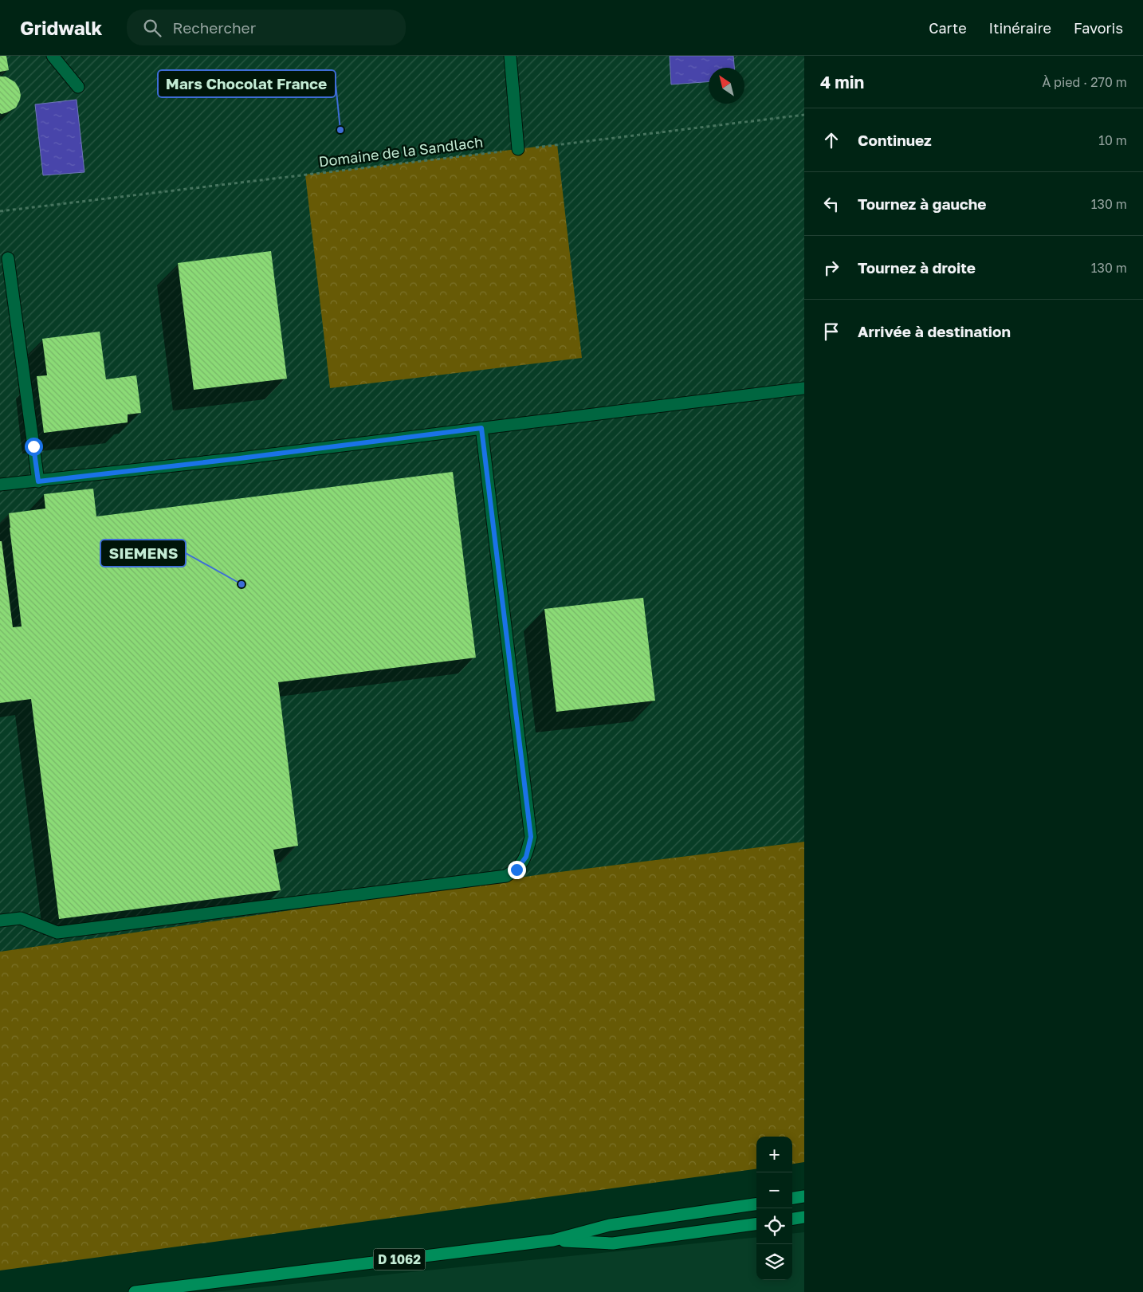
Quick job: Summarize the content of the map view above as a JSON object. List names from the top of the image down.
{
  "streets": {
    "main road": ["D 1062"],
    "path": ["Domaine de la Sandlach"]
  },
  "places": ["Mars Chocolat France", "SIEMENS"],
  "north": "top left",
  "page": {
    "header": "Gridwalk",
    "search": "Rechercher",
    "nav": ["Carte", "Itinéraire", "Favoris"],
    "heading": ["4 min", "À pied · 270 m"],
    "list": [
      ["Continuez", "10 m"],
      ["Tournez à gauche", "130 m"],
      ["Tournez à droite", "130 m"],
      "Arrivée à destination"
    ],
    "map_buttons": ["+", "−"]
  }
}
